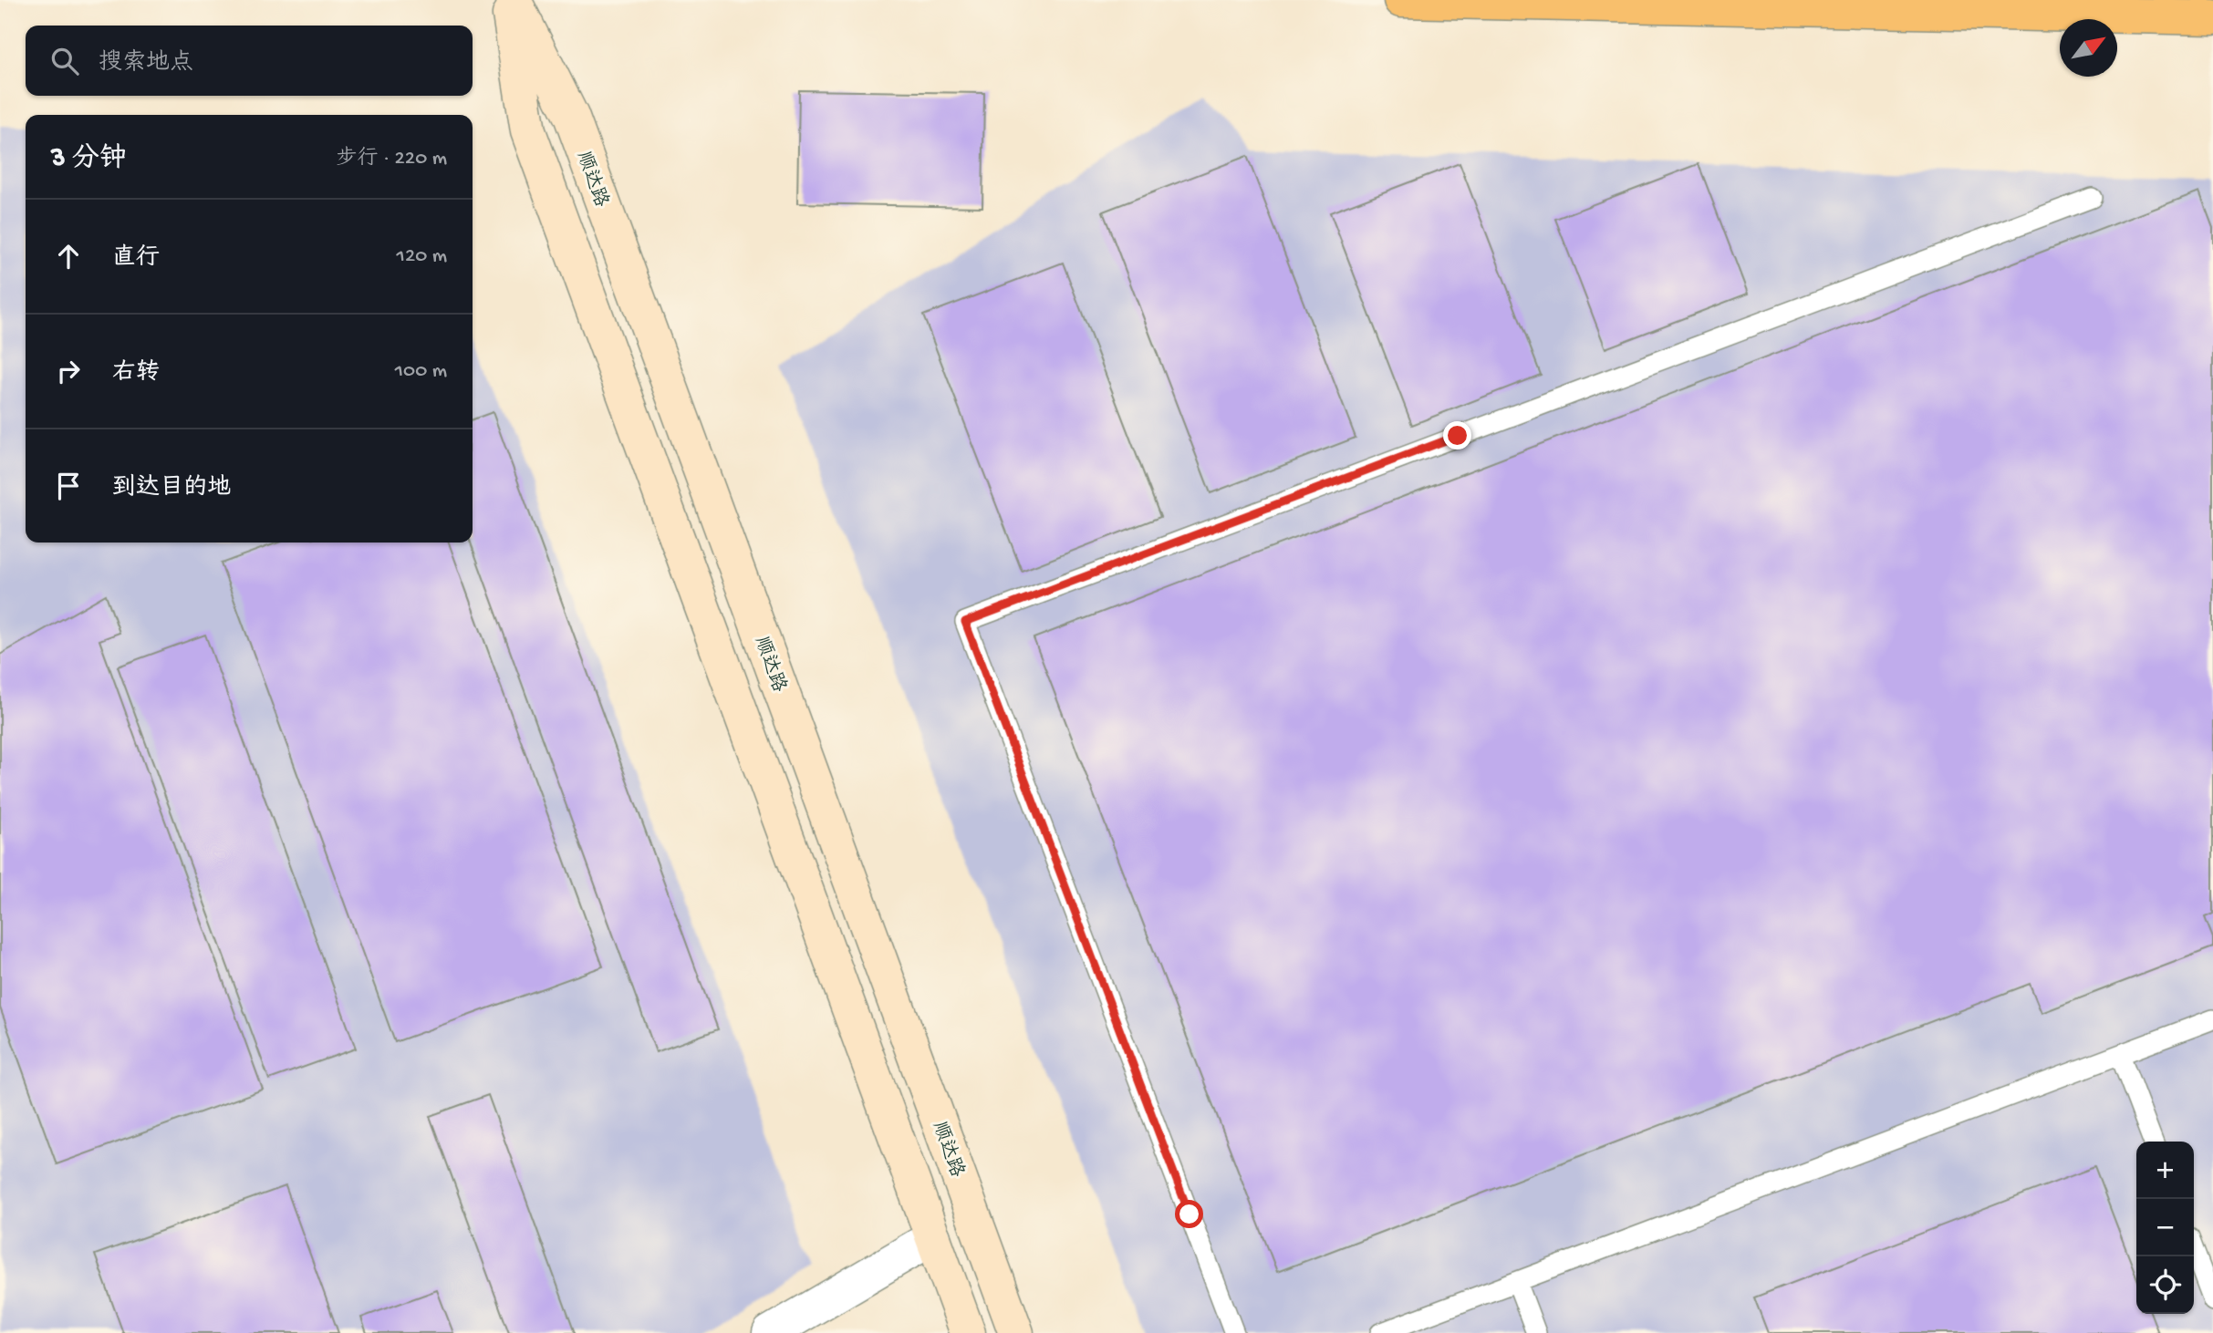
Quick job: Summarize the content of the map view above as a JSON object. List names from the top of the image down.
{
  "streets": {
    "main road": ["顺达路"]
  },
  "north": "top right",
  "page": {
    "search": "搜索地点",
    "heading": ["3 分钟", "步行 · 220 m"],
    "list": [
      ["直行", "120 m"],
      ["右转", "100 m"],
      "到达目的地"
    ],
    "map_buttons": ["+", "−"]
  }
}
